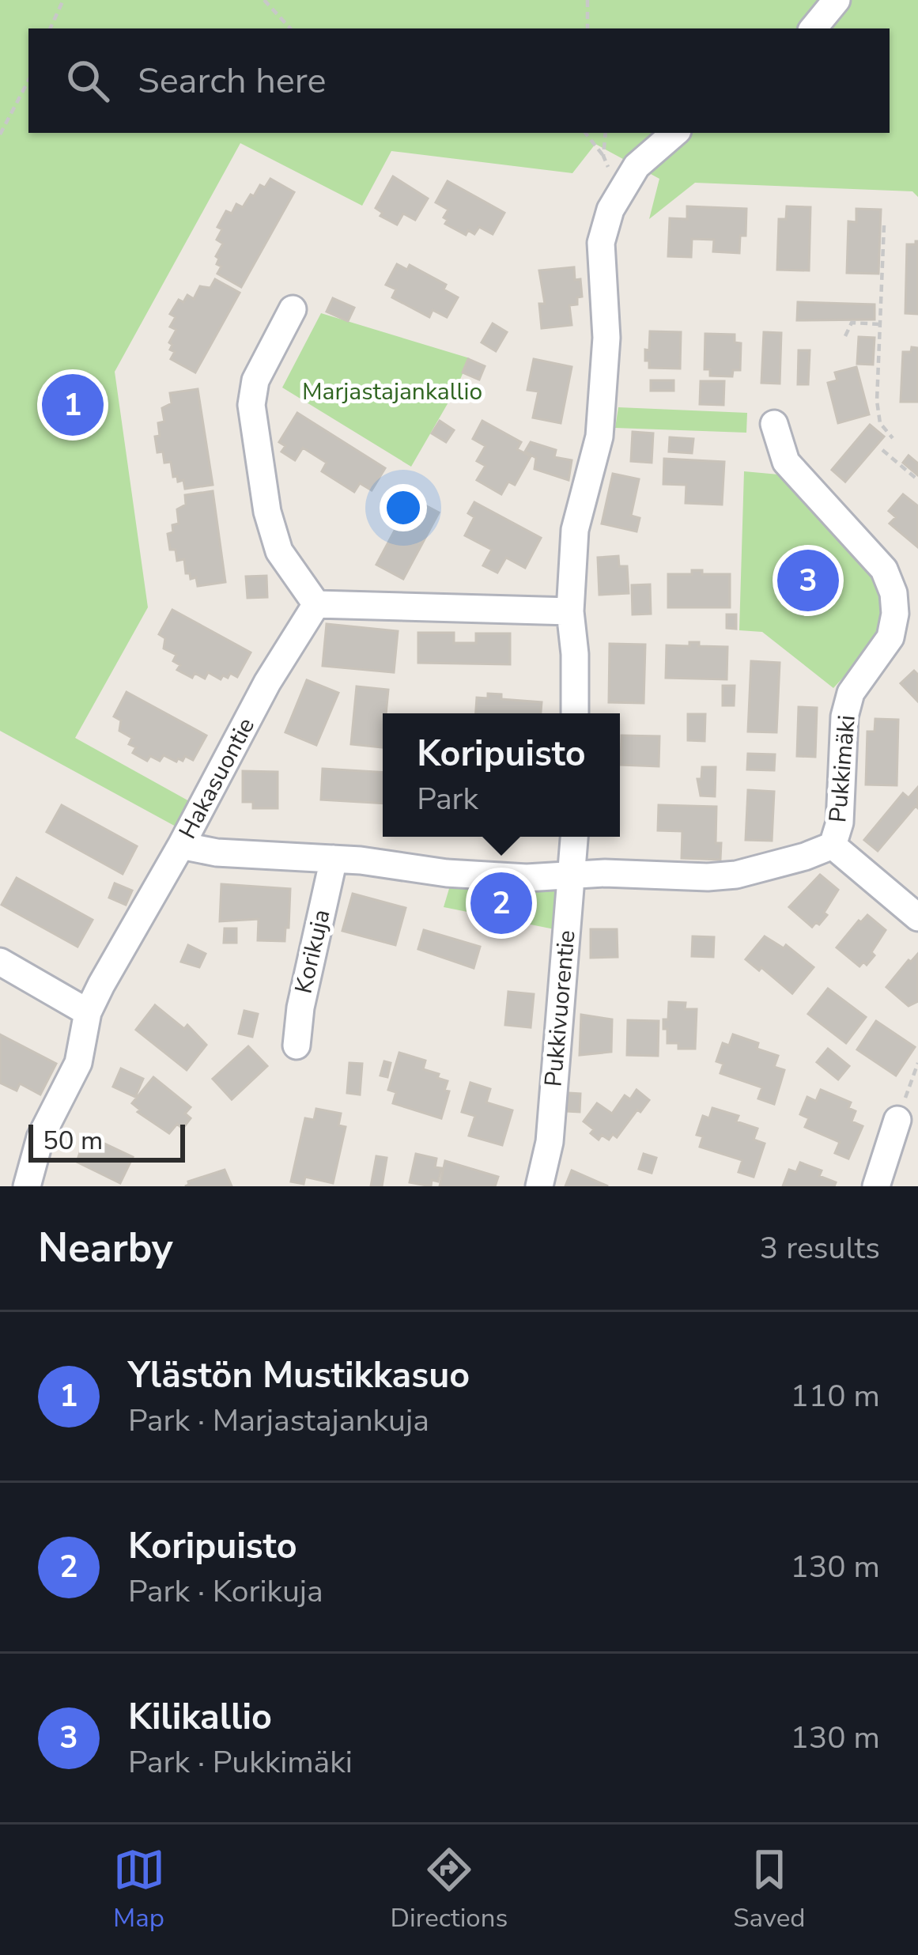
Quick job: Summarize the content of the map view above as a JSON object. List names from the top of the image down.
{
  "streets": {
    "street": [
      "Pukkimäki",
      "Hakasuontie",
      "Korikuja",
      "Pukkivuorentie"
    ]
  },
  "crossings": [
    ["Pukkimäki", "Pukkivuorentie"]
  ],
  "parks": ["Marjastajankallio"],
  "scale_bar": "50 m",
  "page": {
    "search": "Search here",
    "pins": ["1", "3", "2"],
    "popup": ["Koripuisto", "Park"],
    "scale": "50 m",
    "heading": ["Nearby", "3 results"],
    "list": [
      {
        "mark": "1",
        "name": "Ylästön Mustikkasuo",
        "note": "Park · Marjastajankuja",
        "value": "110 m"
      },
      {
        "mark": "2",
        "name": "Koripuisto",
        "note": "Park · Korikuja",
        "value": "130 m"
      },
      {
        "mark": "3",
        "name": "Kilikallio",
        "note": "Park · Pukkimäki",
        "value": "130 m"
      }
    ],
    "nav": ["Map", "Directions", "Saved"]
  }
}
